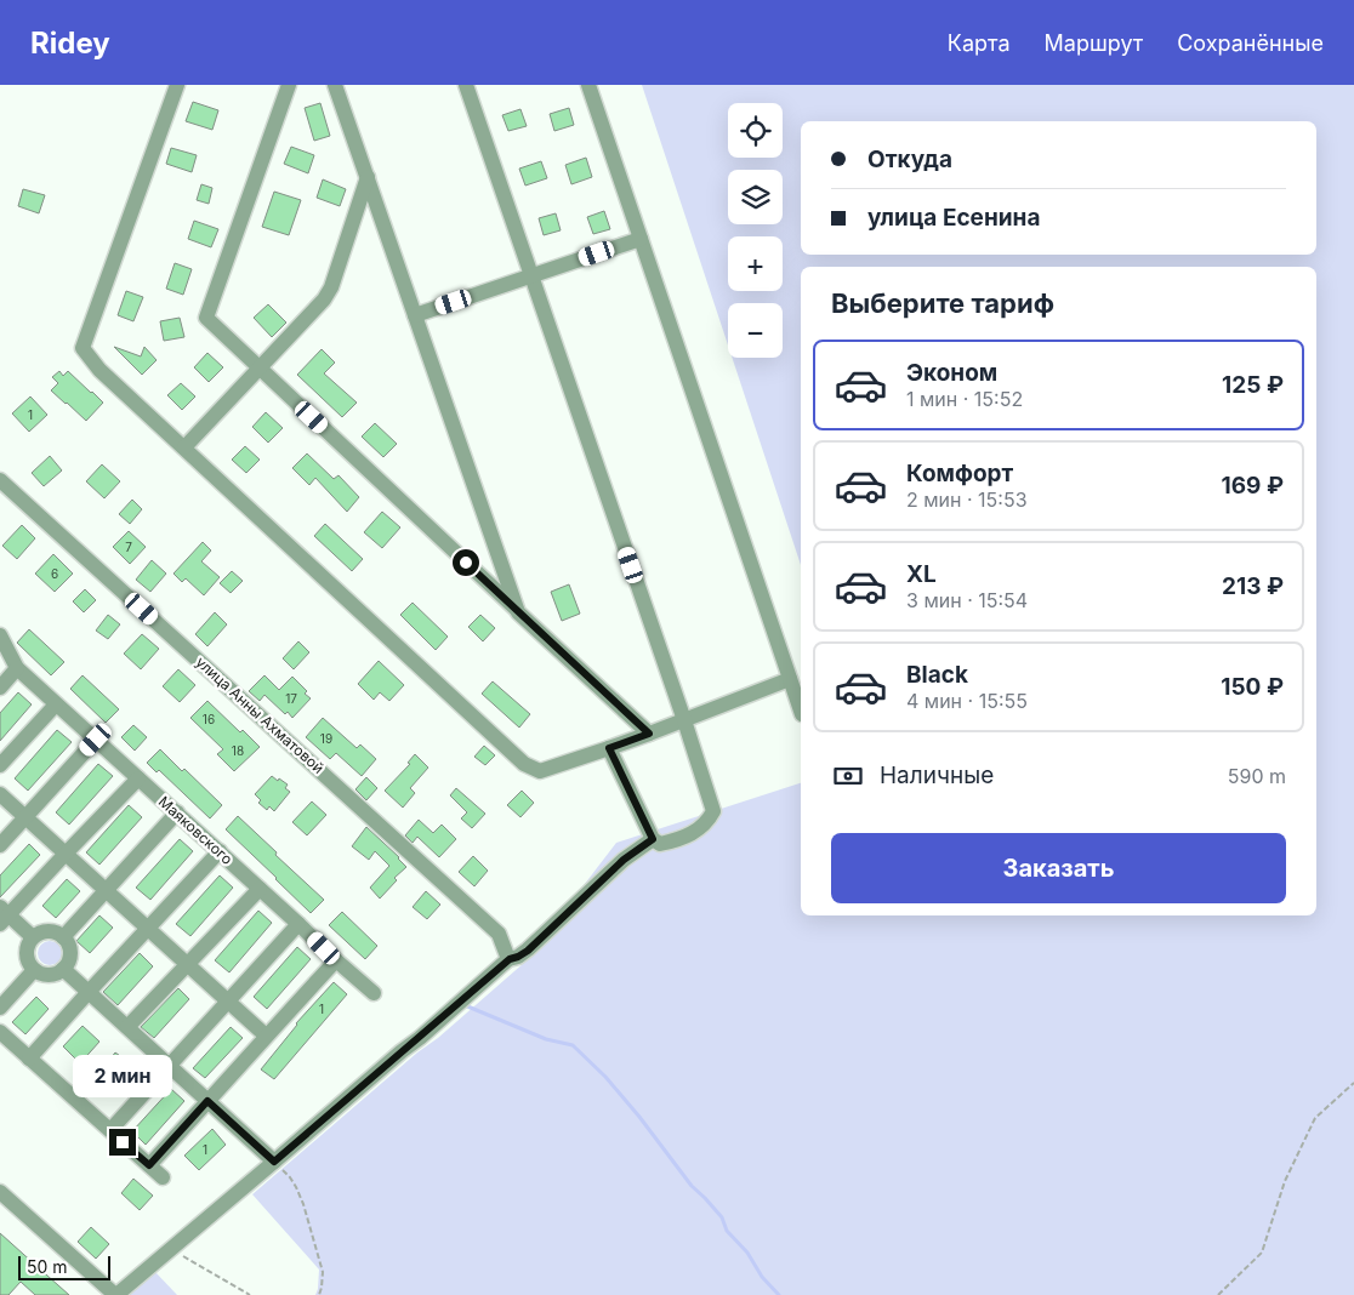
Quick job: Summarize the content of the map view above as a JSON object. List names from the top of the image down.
{
  "streets": {
    "street": ["улица Анны Ахматовой", "Маяковского"]
  },
  "house_numbers": [
    "1",
    "7",
    "6",
    "17",
    "16",
    "19",
    "18",
    "1",
    "1"
  ],
  "scale_bar": "50 m",
  "page": {
    "header": "Ridey",
    "nav": ["Карта", "Маршрут", "Сохранённые"],
    "map_buttons": ["+", "−"],
    "banner": ["Откуда", "улица Есенина"],
    "heading": "Выберите тариф",
    "list": [
      {
        "name": "Эконом",
        "note": "1 мин · 15:52",
        "value": "125 ₽"
      },
      {
        "name": "Комфорт",
        "note": "2 мин · 15:53",
        "value": "169 ₽"
      },
      {
        "name": "XL",
        "note": "3 мин · 15:54",
        "value": "213 ₽"
      },
      {
        "name": "Black",
        "note": "4 мин · 15:55",
        "value": "150 ₽"
      }
    ],
    "pay": ["Наличные", "590 m"],
    "buttons": "Заказать",
    "bubble": "2 мин",
    "scale": "50 m"
  }
}
